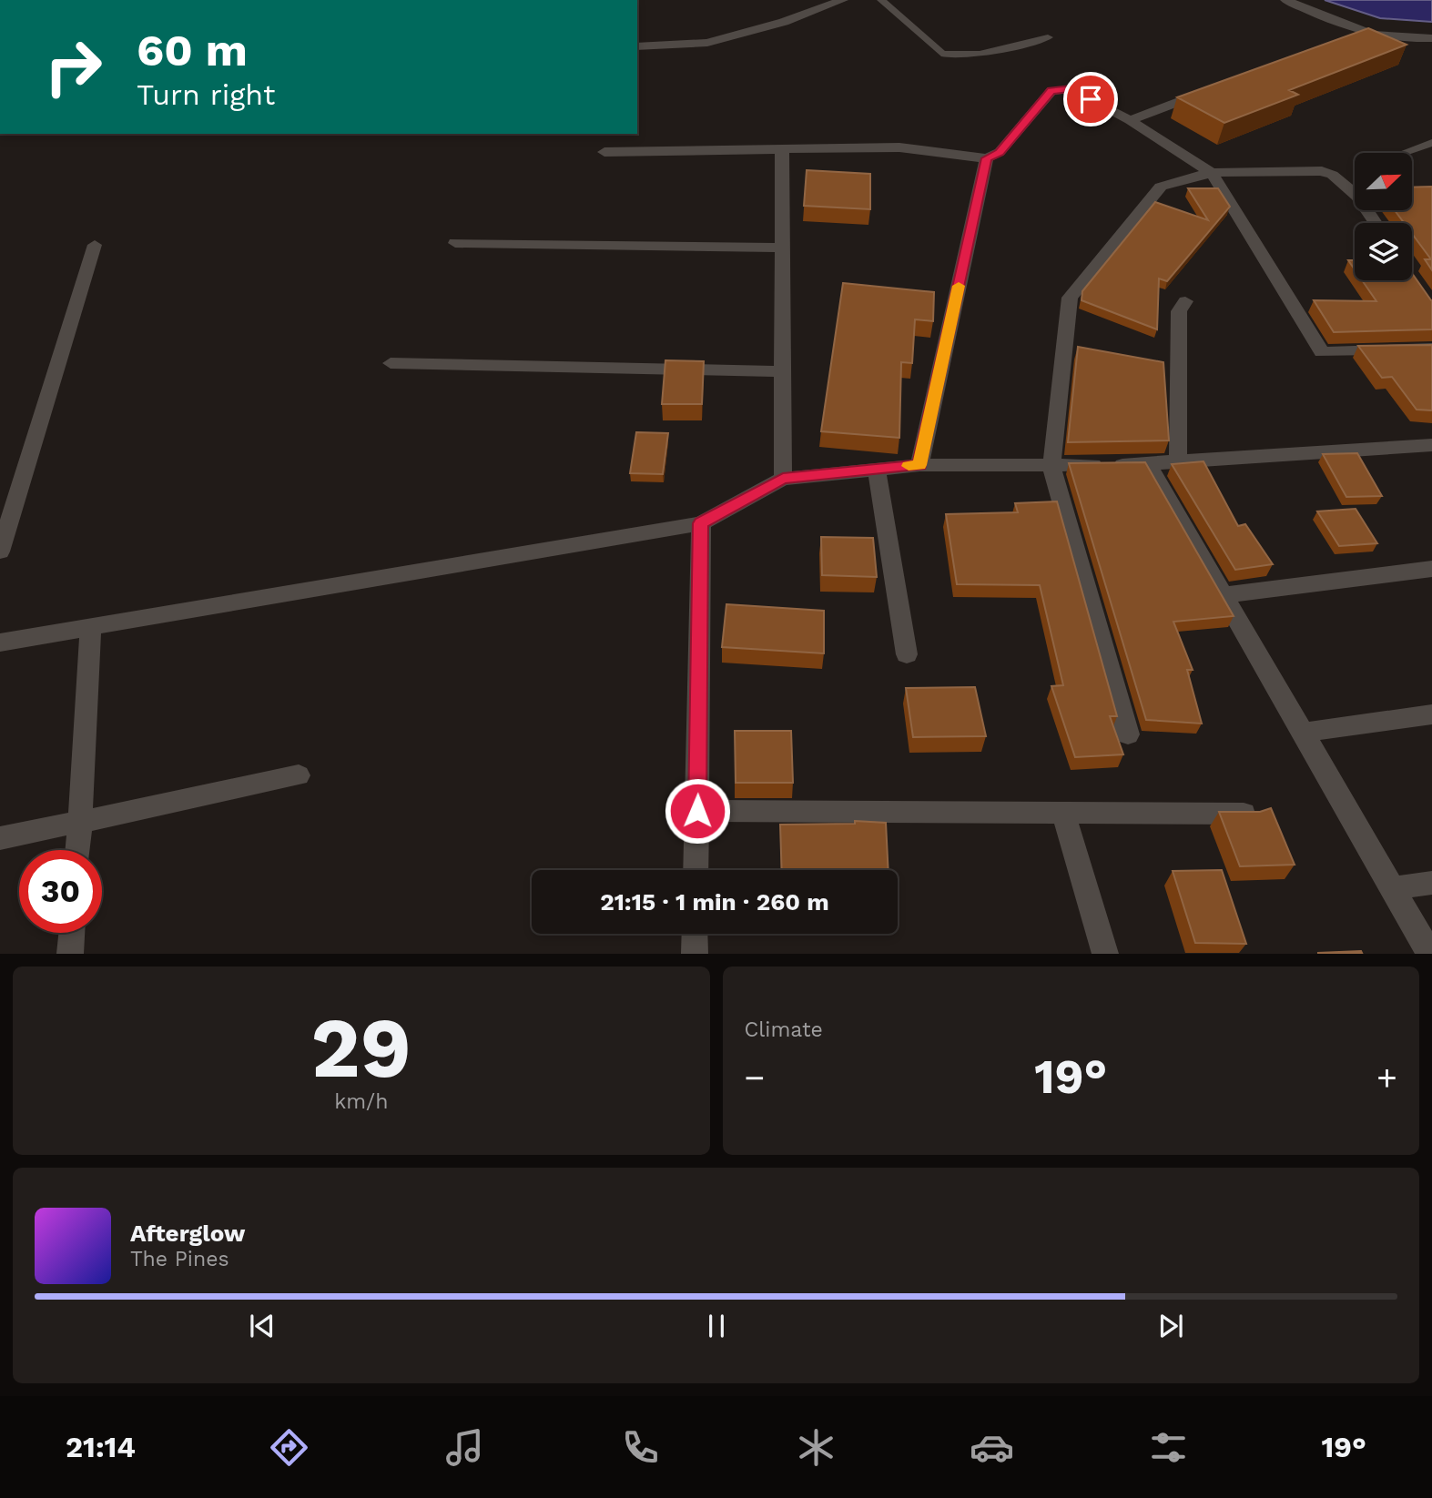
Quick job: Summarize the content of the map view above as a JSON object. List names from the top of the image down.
{
  "north": "top right",
  "page": {
    "turn": ["60 m", "Turn right"],
    "limit": "30",
    "trip": "21:15 · 1 min · 260 m",
    "tile": [
      ["29", "km/h"],
      "Climate"
    ],
    "heat": ["−", "19°", "+"],
    "song": ["Afterglow", "The Pines"],
    "tabs": ["21:14", "19°"]
  }
}
